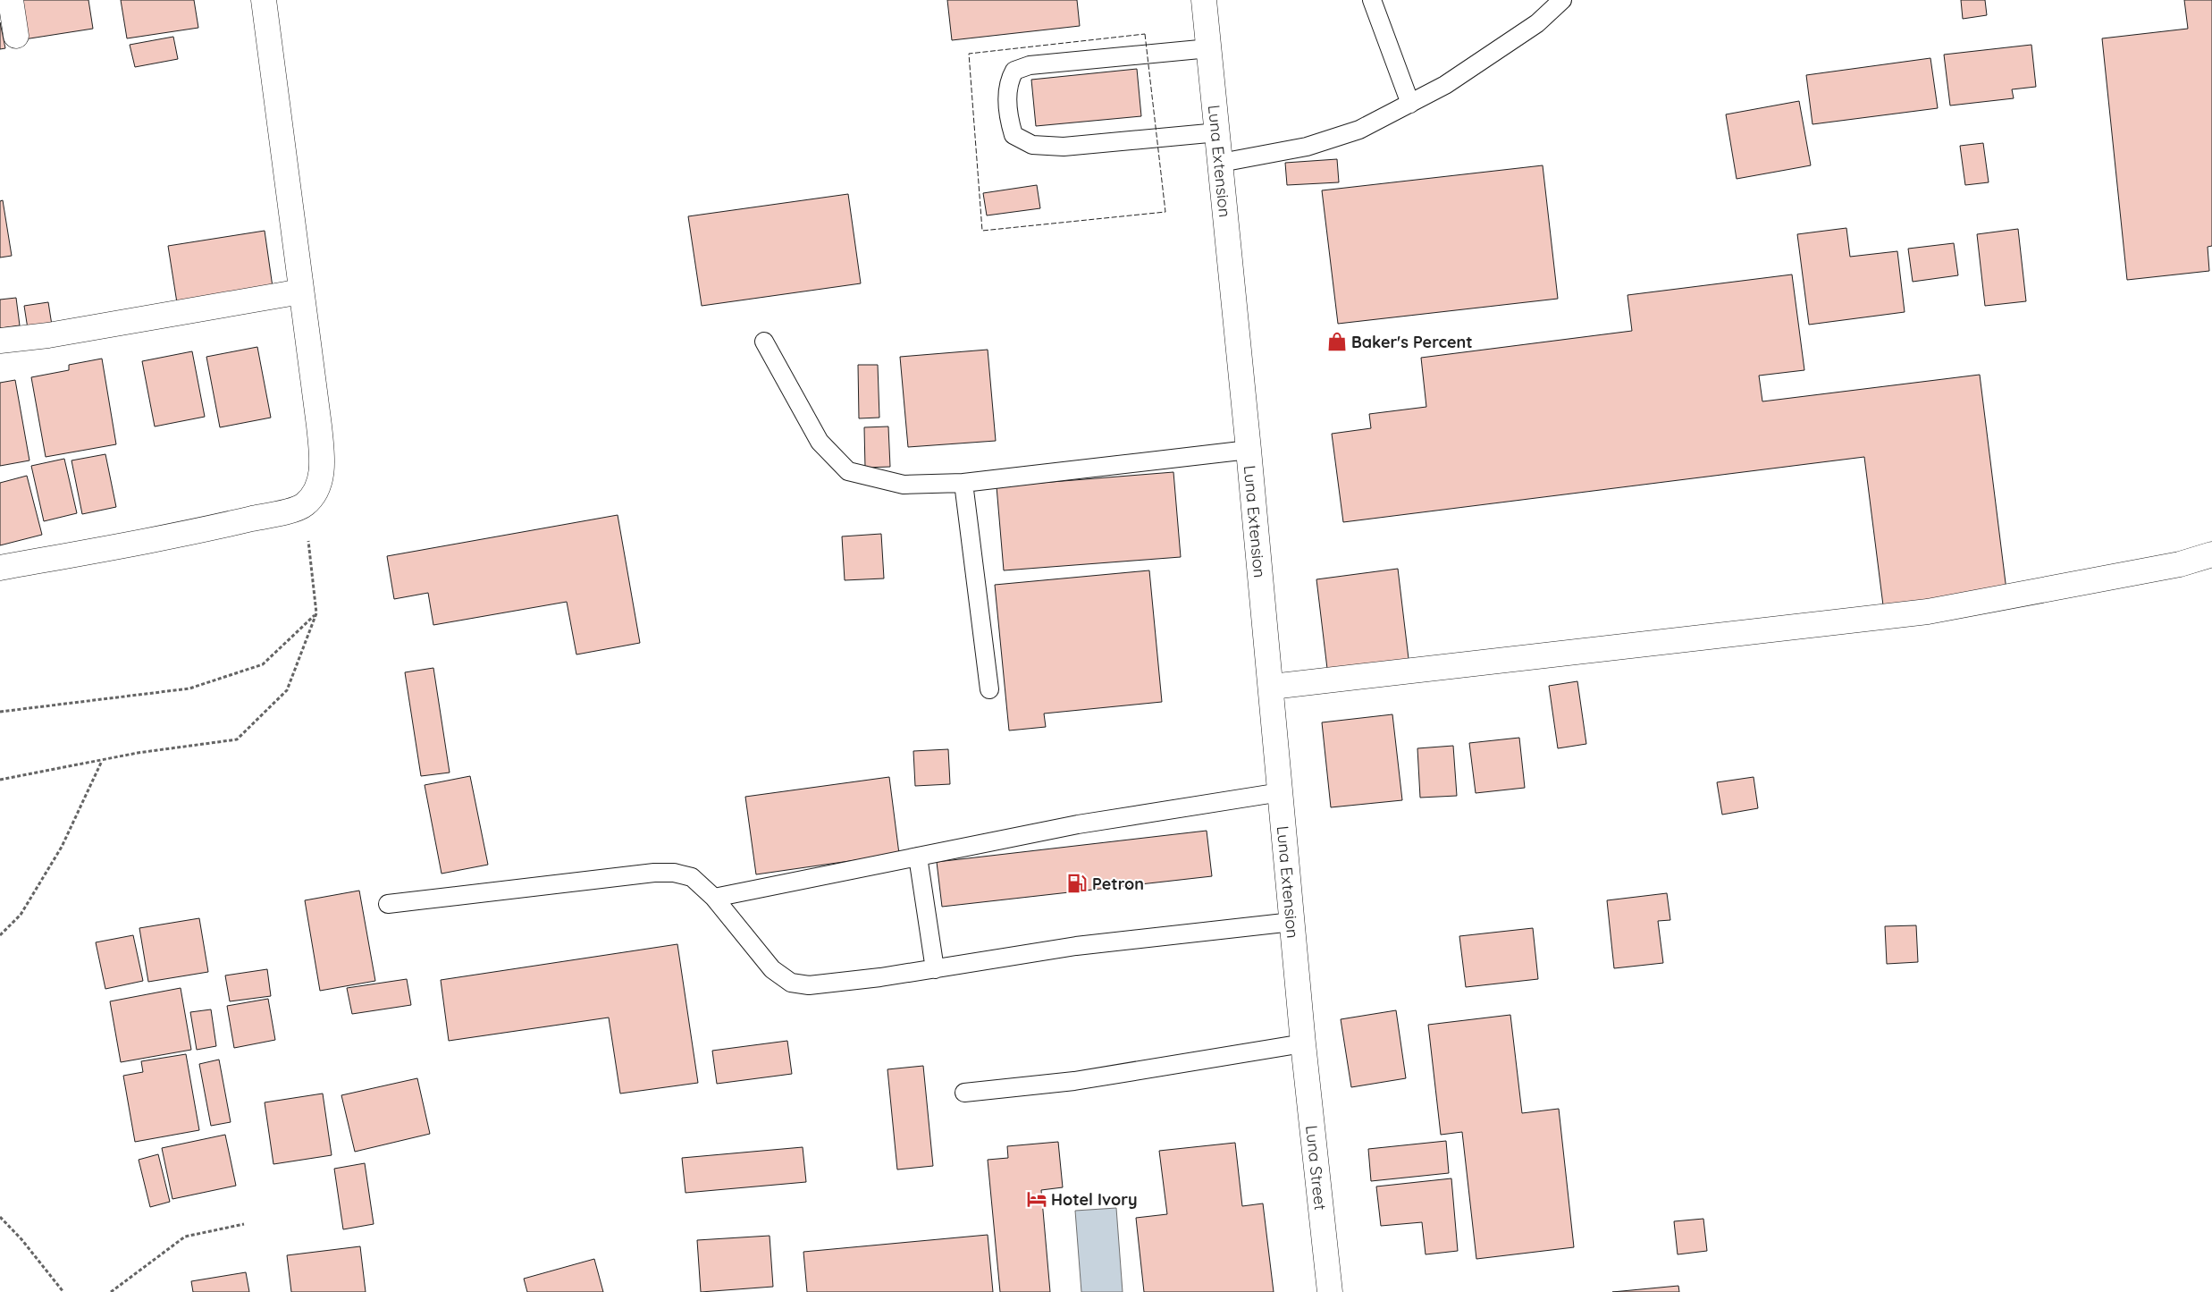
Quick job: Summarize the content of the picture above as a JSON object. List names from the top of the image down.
{
  "streets": {
    "main road": ["Luna Extension", "Luna Street"]
  },
  "crossings": [
    ["Luna Extension", "Luna Street"]
  ],
  "places": {
    "shop": ["Baker's Percent"],
    "fuel station": ["Petron"],
    "hotel": ["Hotel Ivory"]
  }
}
